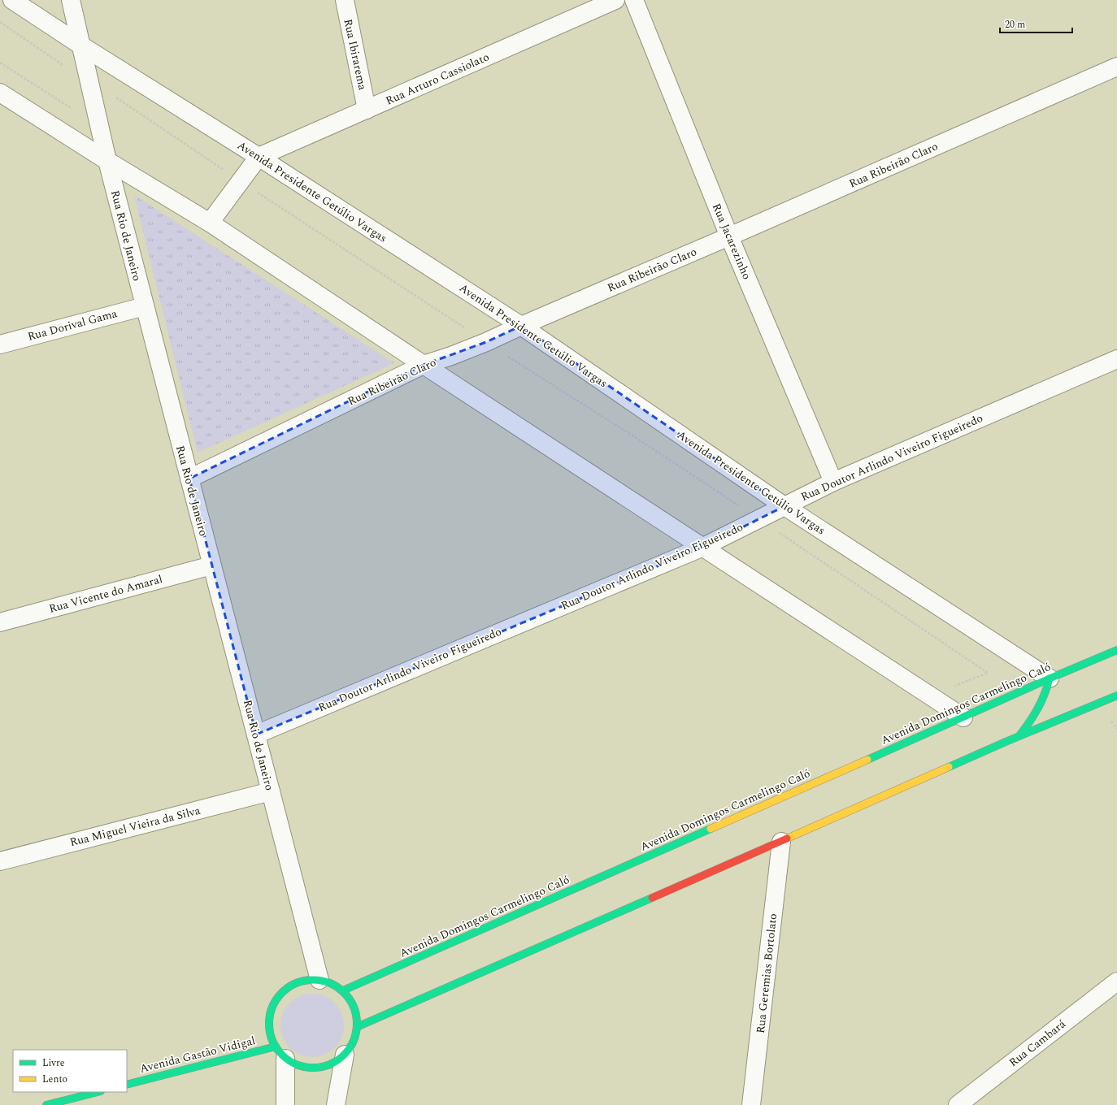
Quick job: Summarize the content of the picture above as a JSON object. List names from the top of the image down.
{
  "streets": {
    "street": [
      "Rua Ibirarema",
      "Rua Arturo Cassiolato",
      "Rua Ribeirão Claro",
      "Avenida Presidente Getúlio Vargas",
      "Rua Rio de Janeiro",
      "Rua Jacarezinho",
      "Rua Dorival Gama",
      "Rua Doutor Arlindo Viveiro Figueiredo",
      "Rua Vicente do Amaral",
      "Avenida Domingos Carmelingo Caló",
      "Rua Miguel Vieira da Silva",
      "Rua Geremias Bortolato",
      "Rua Cambará",
      "Avenida Gastão Vidigal"
    ]
  },
  "crossings": [
    ["Rua Ibirarema", "Rua Arturo Cassiolato"],
    ["Rua Arturo Cassiolato", "Avenida Presidente Getúlio Vargas"],
    ["Rua Ribeirão Claro", "Avenida Presidente Getúlio Vargas"],
    ["Rua Ribeirão Claro", "Rua Rio de Janeiro"],
    ["Rua Ribeirão Claro", "Rua Jacarezinho"],
    ["Avenida Presidente Getúlio Vargas", "Rua Rio de Janeiro"],
    ["Avenida Presidente Getúlio Vargas", "Rua Doutor Arlindo Viveiro Figueiredo"],
    ["Avenida Presidente Getúlio Vargas", "Avenida Domingos Carmelingo Caló"],
    ["Rua Rio de Janeiro", "Rua Dorival Gama"],
    ["Rua Rio de Janeiro", "Rua Doutor Arlindo Viveiro Figueiredo"],
    ["Rua Rio de Janeiro", "Rua Vicente do Amaral"],
    ["Rua Rio de Janeiro", "Avenida Domingos Carmelingo Caló"],
    ["Rua Rio de Janeiro", "Rua Miguel Vieira da Silva"],
    ["Rua Rio de Janeiro", "Avenida Gastão Vidigal"],
    ["Rua Jacarezinho", "Rua Doutor Arlindo Viveiro Figueiredo"],
    ["Avenida Domingos Carmelingo Caló", "Avenida Gastão Vidigal"]
  ],
  "legend": ["Livre", "Lento"],
  "scale_bar": "20 m"
}
